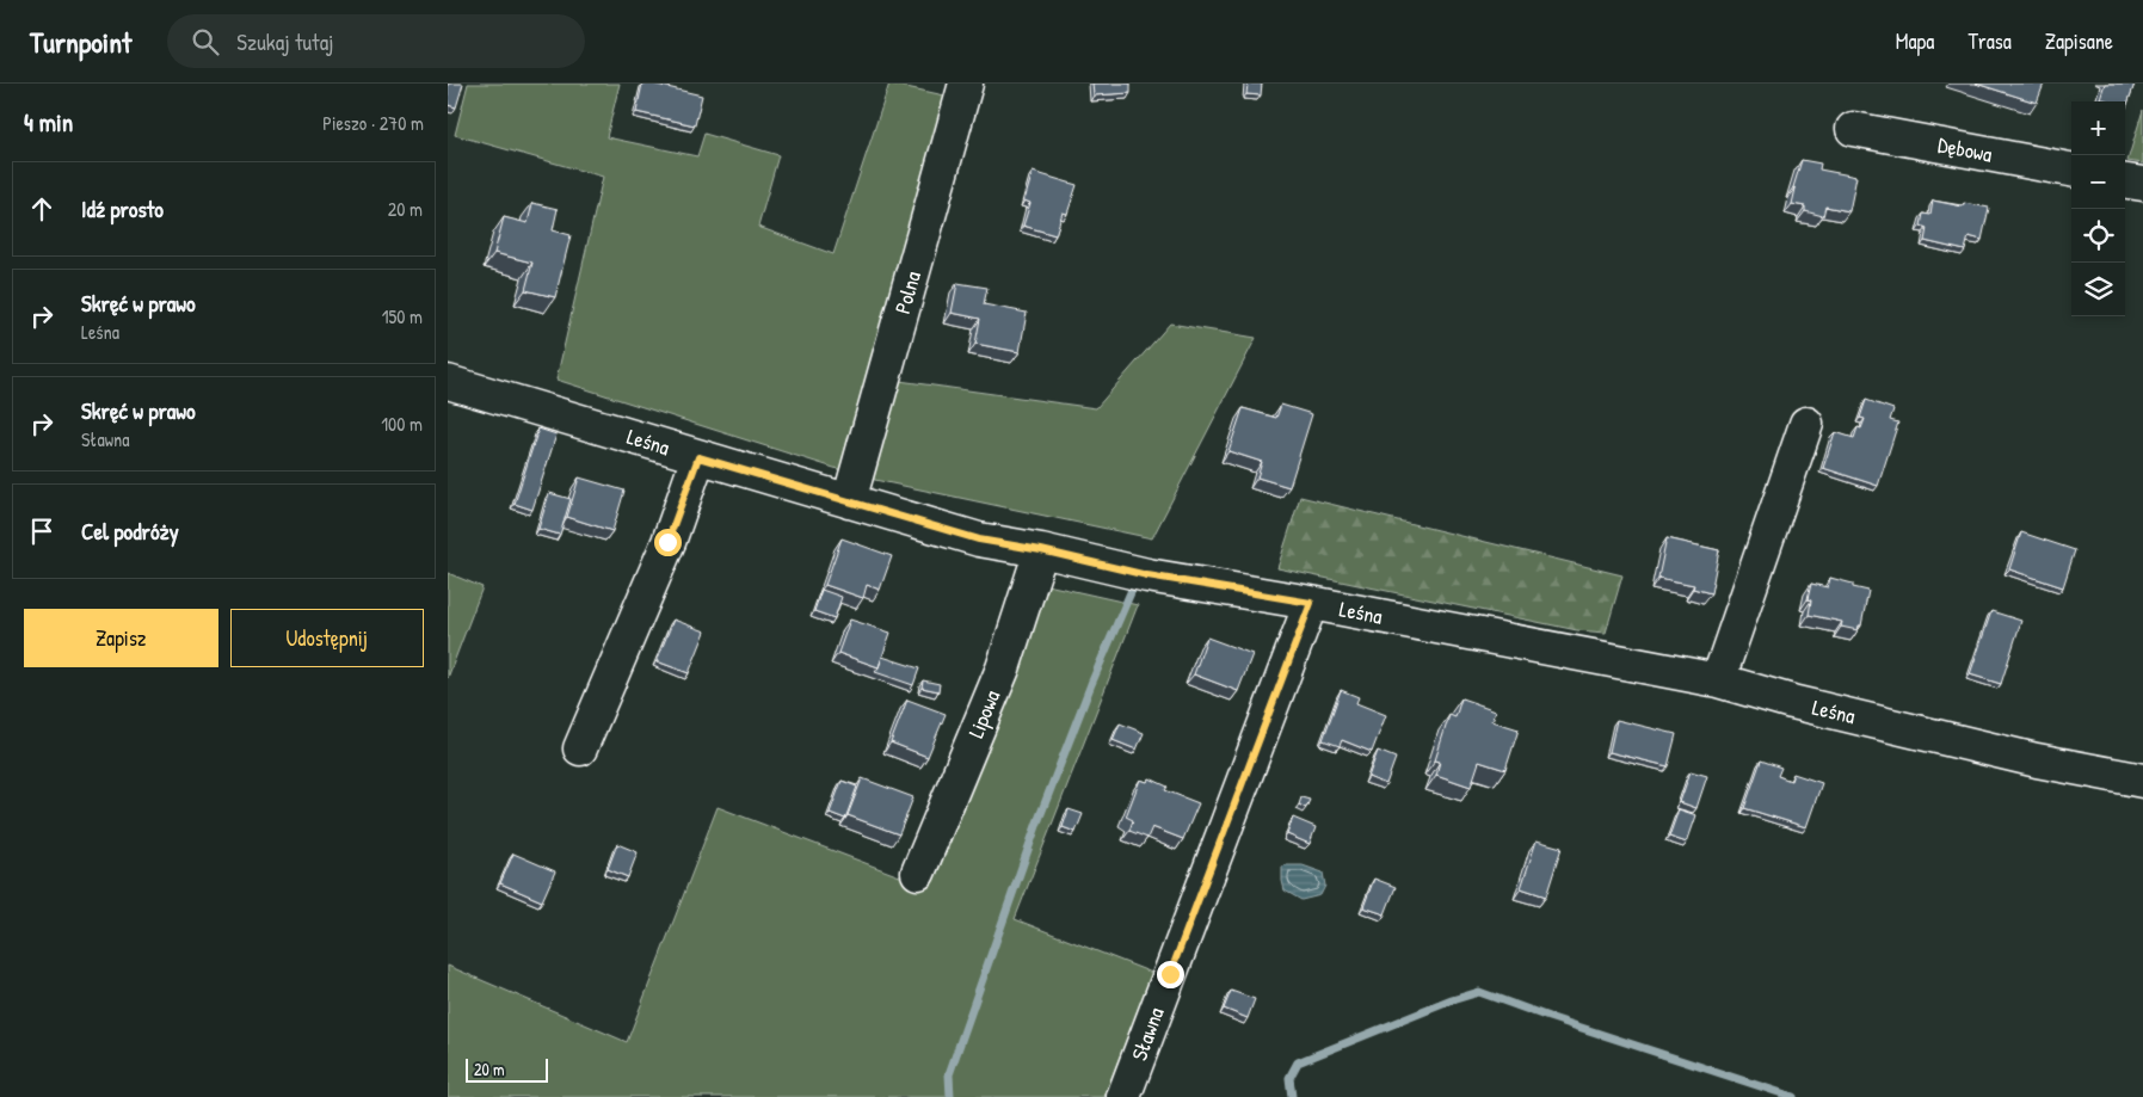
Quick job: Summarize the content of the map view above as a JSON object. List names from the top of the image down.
{
  "streets": {
    "street": [
      "Dębowa",
      "Polna",
      "Leśna",
      "Lipowa",
      "Sławna"
    ]
  },
  "crossings": [
    ["Polna", "Leśna"],
    ["Leśna", "Lipowa"],
    ["Leśna", "Sławna"]
  ],
  "scale_bar": "20 m",
  "page": {
    "header": "Turnpoint",
    "search": "Szukaj tutaj",
    "nav": ["Mapa", "Trasa", "Zapisane"],
    "heading": ["4 min", "Pieszo · 270 m"],
    "map_buttons": ["+", "−"],
    "list": [
      ["Idź prosto", "20 m"],
      ["Skręć w prawo", "Leśna", "150 m"],
      ["Skręć w prawo", "Sławna", "100 m"],
      "Cel podróży"
    ],
    "buttons": ["Zapisz", "Udostępnij"],
    "scale": "20 m"
  }
}
